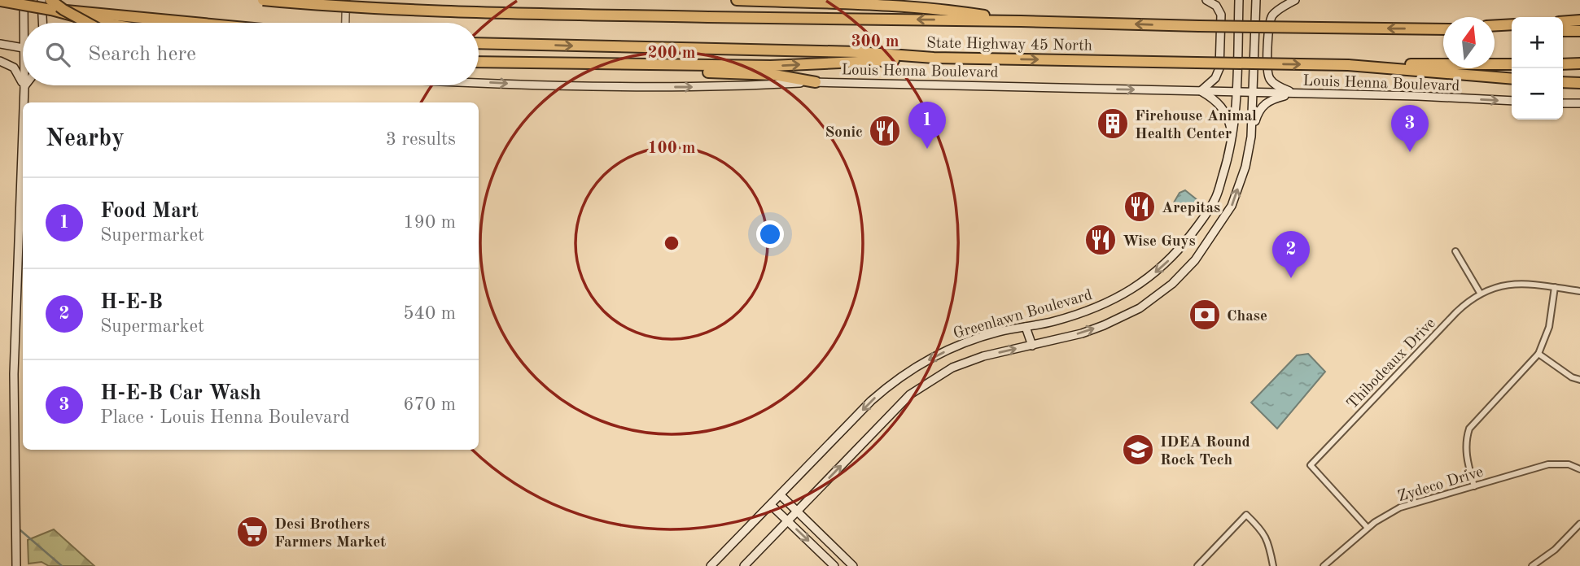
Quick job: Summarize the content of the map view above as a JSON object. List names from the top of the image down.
{
  "streets": {
    "highway": ["State Highway 45 North"],
    "main road": ["Louis Henna Boulevard", "Greenlawn Boulevard"],
    "street": ["Thibodeaux Drive", "Zydeco Drive"]
  },
  "crossings": [
    ["Louis Henna Boulevard", "Greenlawn Boulevard"],
    ["Thibodeaux Drive", "Zydeco Drive"]
  ],
  "one_way": ["Louis Henna Boulevard"],
  "places": {
    "building": ["Firehouse Animal Health Center"],
    "restaurant": ["Sonic", "Arepitas", "Wise Guys"],
    "bank": ["Chase"],
    "school or university": ["IDEA Round Rock Tech"],
    "supermarket": ["Desi Brothers Farmers Market"]
  },
  "north": "top",
  "page": {
    "map_buttons": ["+", "−"],
    "search": "Search here",
    "pins": ["1", "3", "2"],
    "heading": ["Nearby", "3 results"],
    "list": [
      {
        "mark": "1",
        "name": "Food Mart",
        "note": "Supermarket",
        "value": "190 m"
      },
      {
        "mark": "2",
        "name": "H-E-B",
        "note": "Supermarket",
        "value": "540 m"
      },
      {
        "mark": "3",
        "name": "H-E-B Car Wash",
        "note": "Place · Louis Henna Boulevard",
        "value": "670 m"
      }
    ]
  },
  "rings": ["300 m", "200 m", "100 m"]
}
